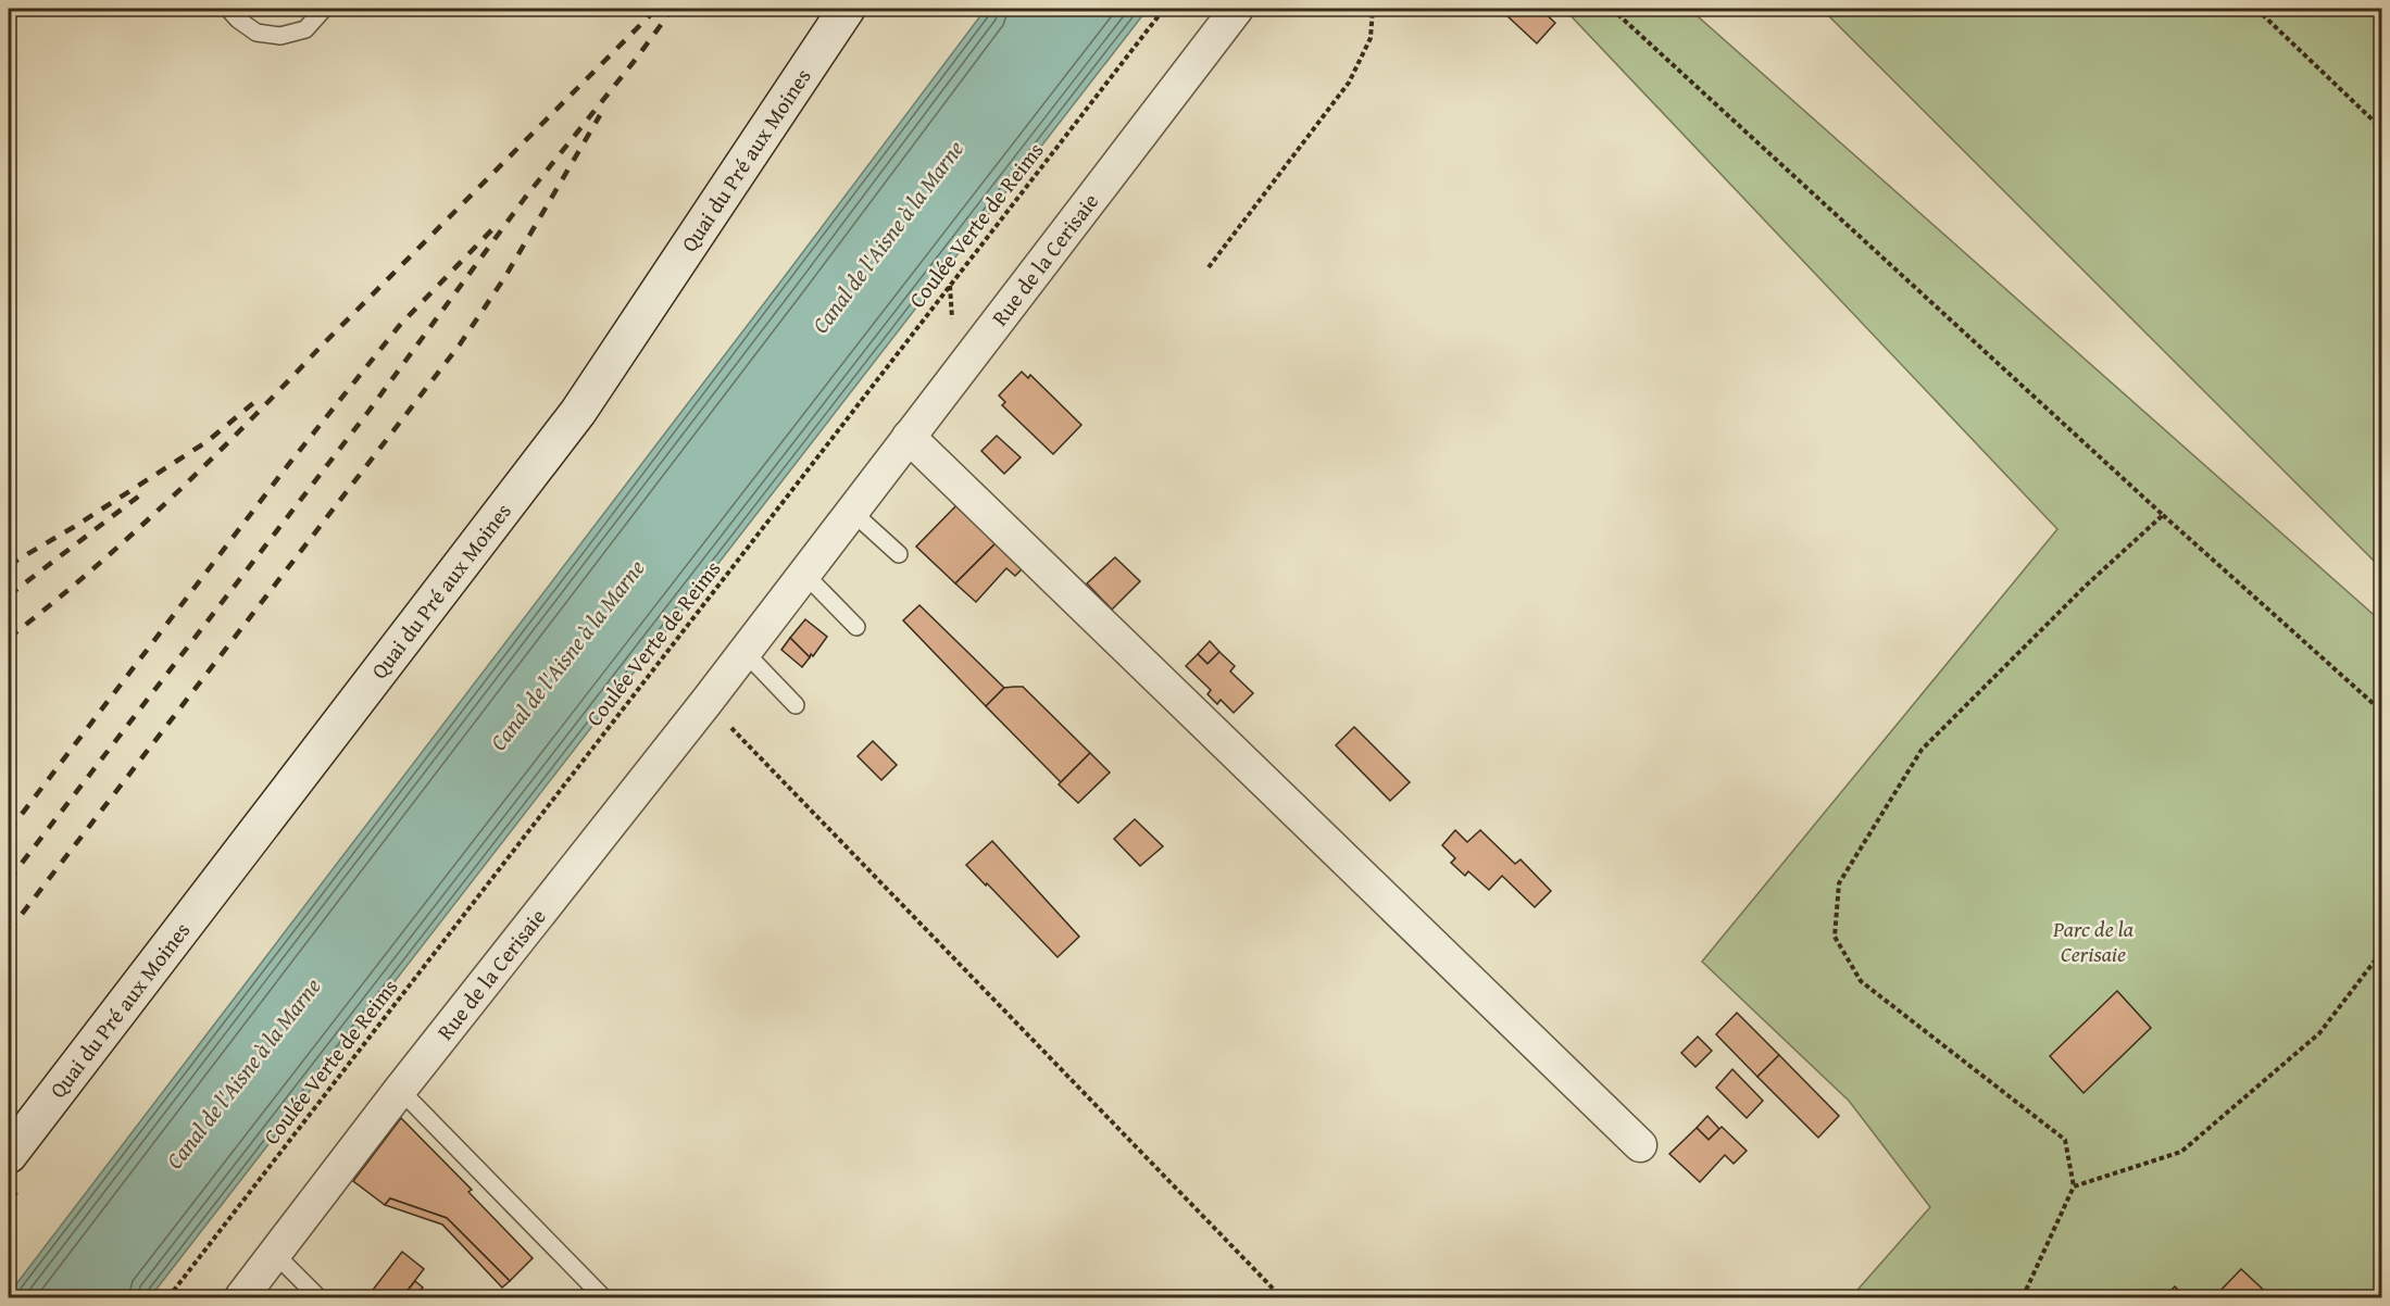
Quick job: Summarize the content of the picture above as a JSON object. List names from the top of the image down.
{
  "streets": {
    "street": ["Quai du Pré aux Moines", "Rue de la Cerisaie"],
    "path": ["Coulée Verte de Reims"]
  },
  "water": ["Canal de l'Aisne à la Marne"],
  "parks": ["Parc de la Cerisaie"]
}
